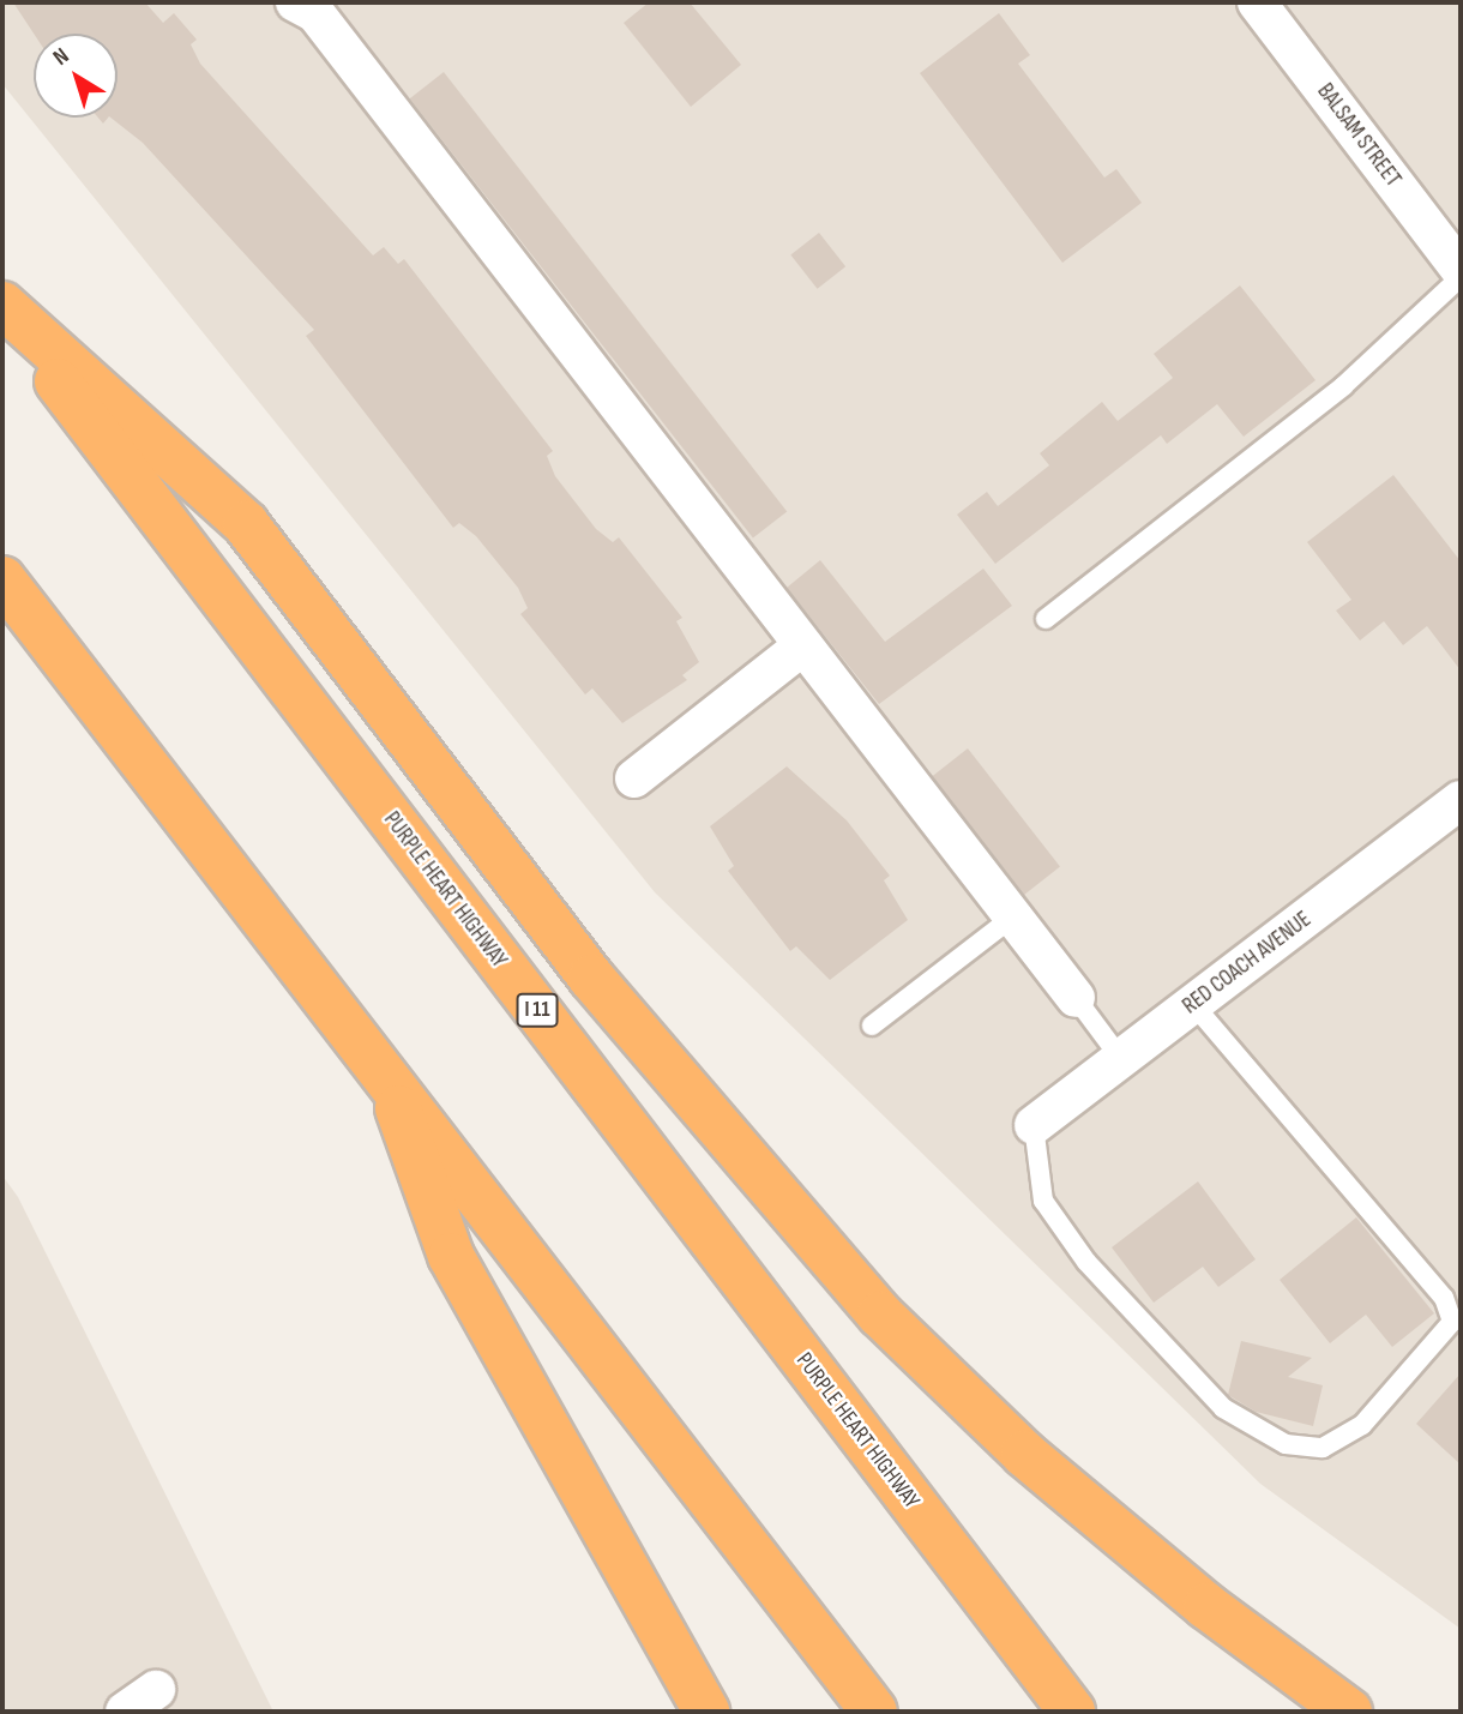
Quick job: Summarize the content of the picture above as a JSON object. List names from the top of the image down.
{
  "streets": {
    "highway": ["PURPLE HEART HIGHWAY", "I 11"],
    "street": ["BALSAM STREET", "RED COACH AVENUE"]
  },
  "north": "top left"
}
